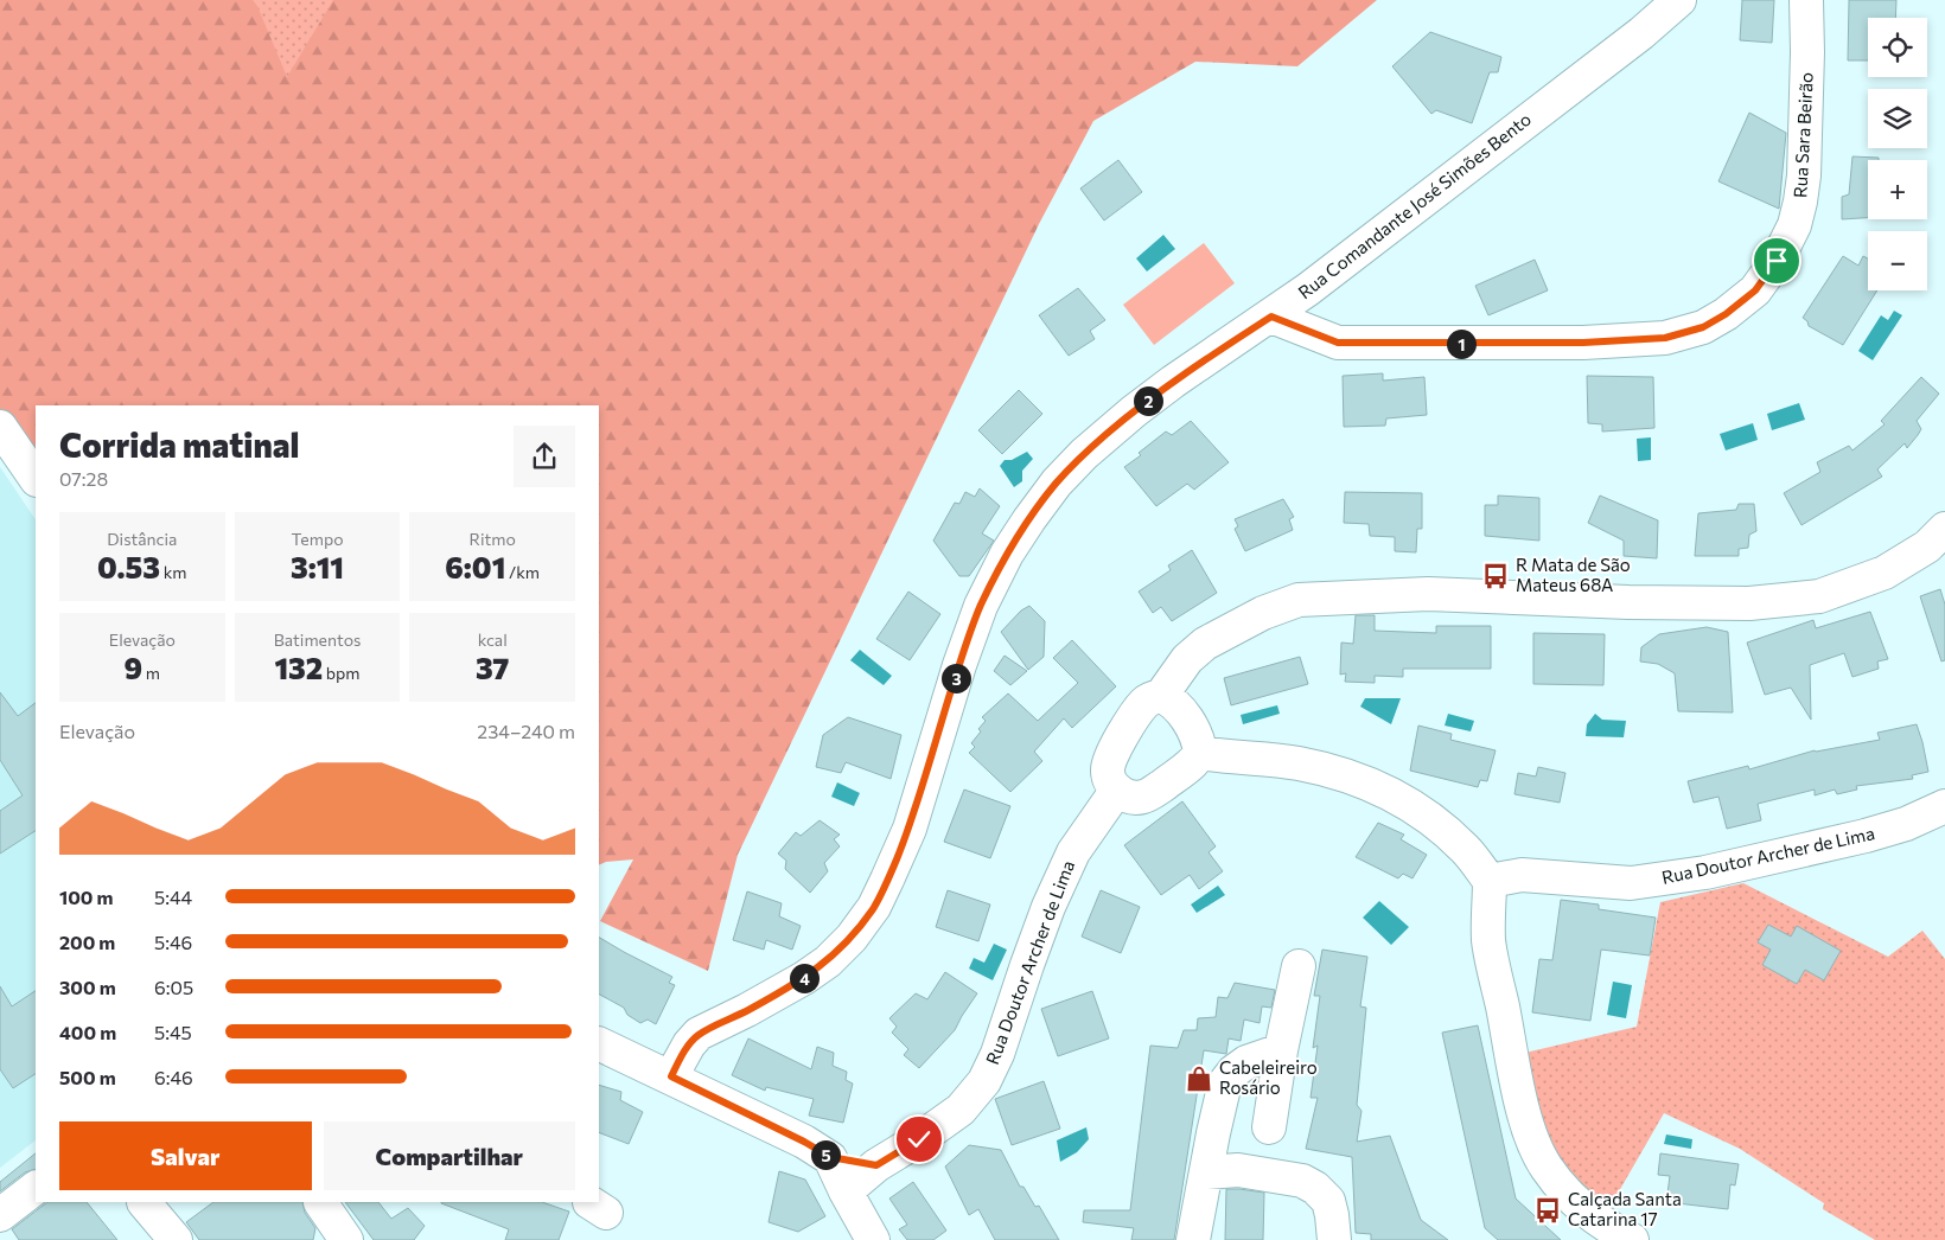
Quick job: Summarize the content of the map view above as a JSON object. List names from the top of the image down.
{
  "streets": {
    "street": ["Rua Sara Beirão", "Rua Comandante José Simões Bento", "Rua Doutor Archer de Lima"]
  },
  "crossings": [
    ["Rua Sara Beirão", "Rua Comandante José Simões Bento"]
  ],
  "places": {
    "bus stop": ["R Mata de São Mateus 68A", "Calçada Santa Catarina 17"],
    "shop": ["Cabeleireiro Rosário"]
  },
  "page": {
    "map_buttons": ["+", "−"],
    "pins": [
      "1",
      "2",
      "3",
      "4",
      "5"
    ],
    "heading": ["Corrida matinal", "07:28"],
    "stats": [
      ["Distância", "0.53 km"],
      ["Tempo", "3:11"],
      ["Ritmo", "6:01 /km"],
      ["Elevação", "9 m"],
      ["Batimentos", "132 bpm"],
      ["kcal", "37"]
    ],
    "chart": ["Elevação", "234–240 m"],
    "list": [
      {
        "name": "100 m",
        "note": "5:44"
      },
      {
        "name": "200 m",
        "note": "5:46"
      },
      {
        "name": "300 m",
        "note": "6:05"
      },
      {
        "name": "400 m",
        "note": "5:45"
      },
      {
        "name": "500 m",
        "note": "6:46"
      }
    ],
    "buttons": ["Salvar", "Compartilhar"]
  }
}
